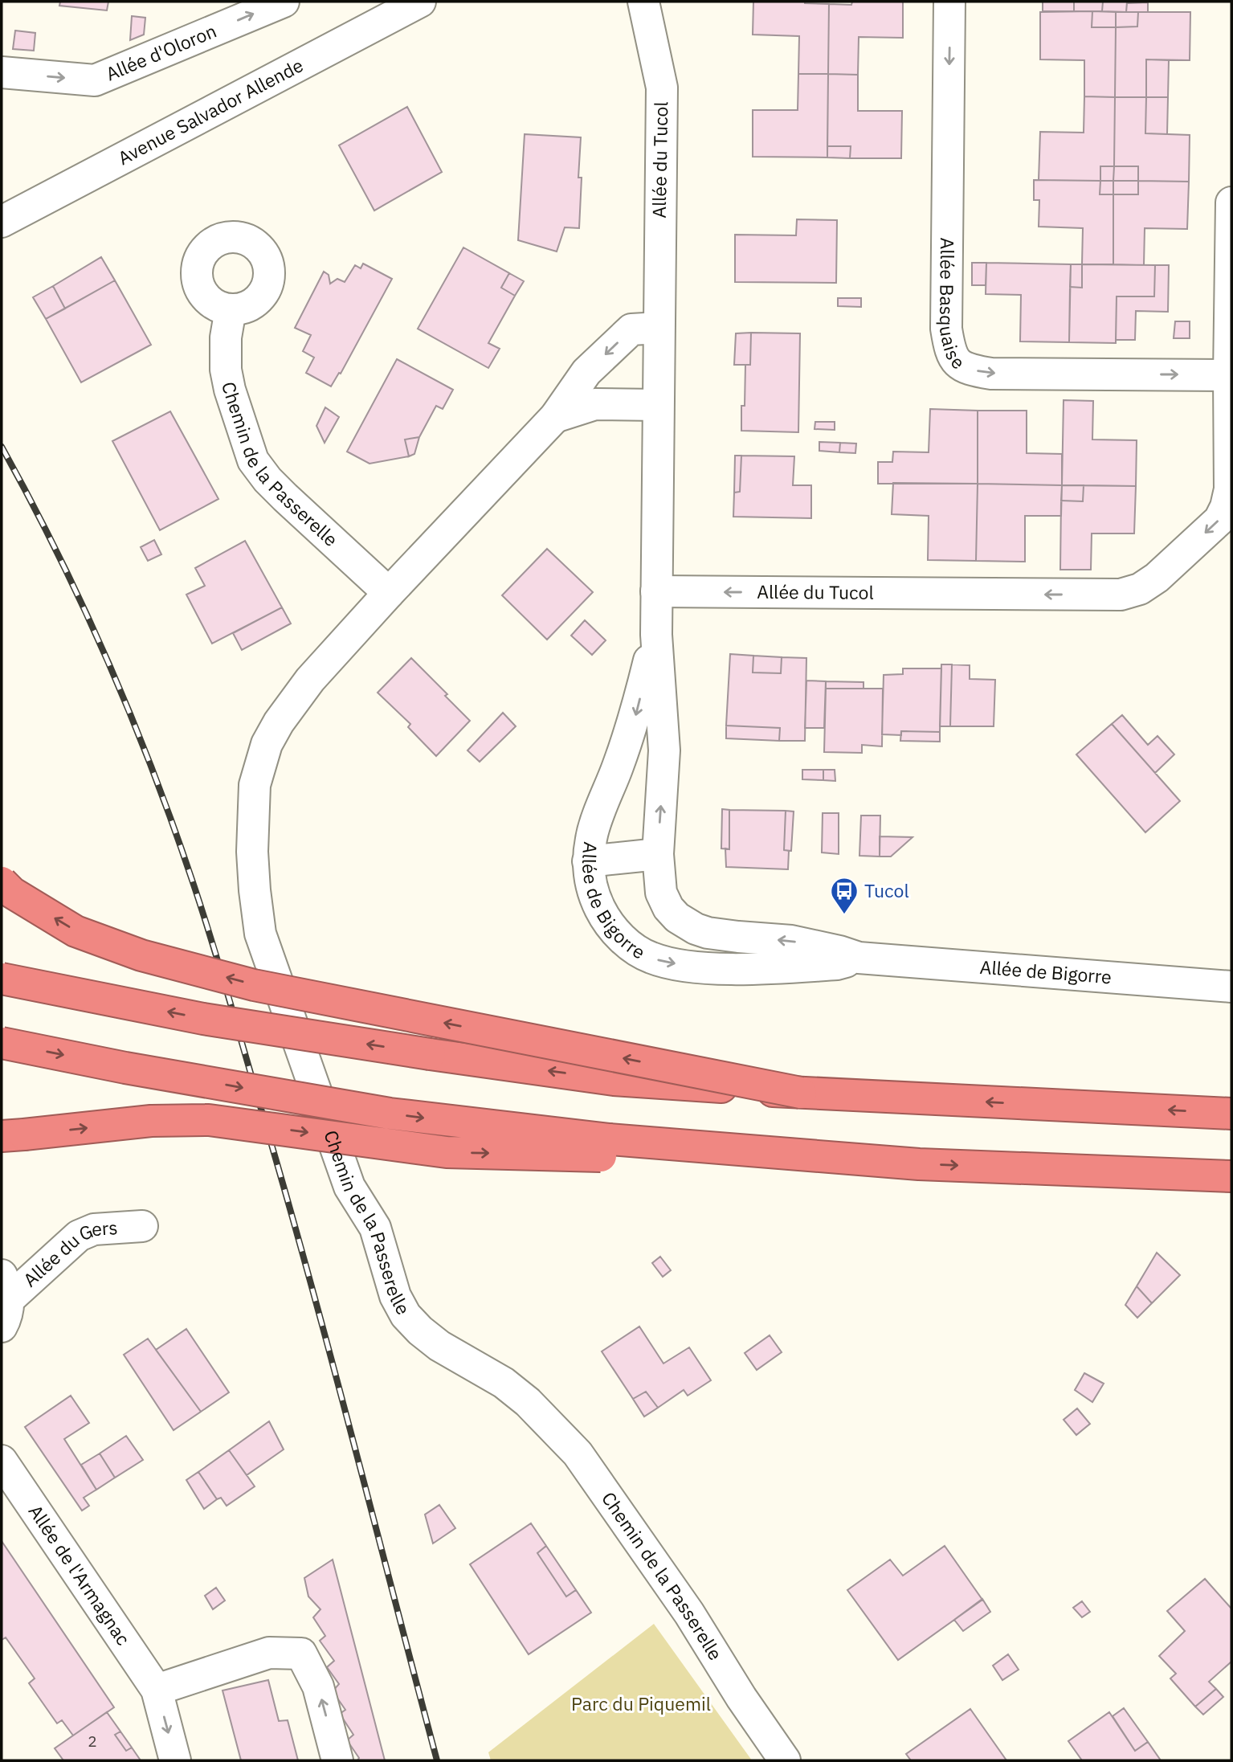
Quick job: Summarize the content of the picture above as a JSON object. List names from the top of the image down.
{
  "streets": {
    "street": [
      "Allée d'Oloron",
      "Avenue Salvador Allende",
      "Allée du Tucol",
      "Allée Basquaise",
      "Chemin de la Passerelle",
      "Allée de Bigorre",
      "Allée du Gers",
      "Allée de l'Armagnac"
    ]
  },
  "crossings": [
    ["Allée du Tucol", "Allée Basquaise"],
    ["Allée du Tucol", "Chemin de la Passerelle"],
    ["Allée du Tucol", "Allée de Bigorre"]
  ],
  "one_way": ["Allée d'Oloron", "Allée du Tucol"],
  "parks": ["Parc du Piquemil"],
  "places": {
    "bus stop": ["Tucol"]
  },
  "house_numbers": ["2"]
}
